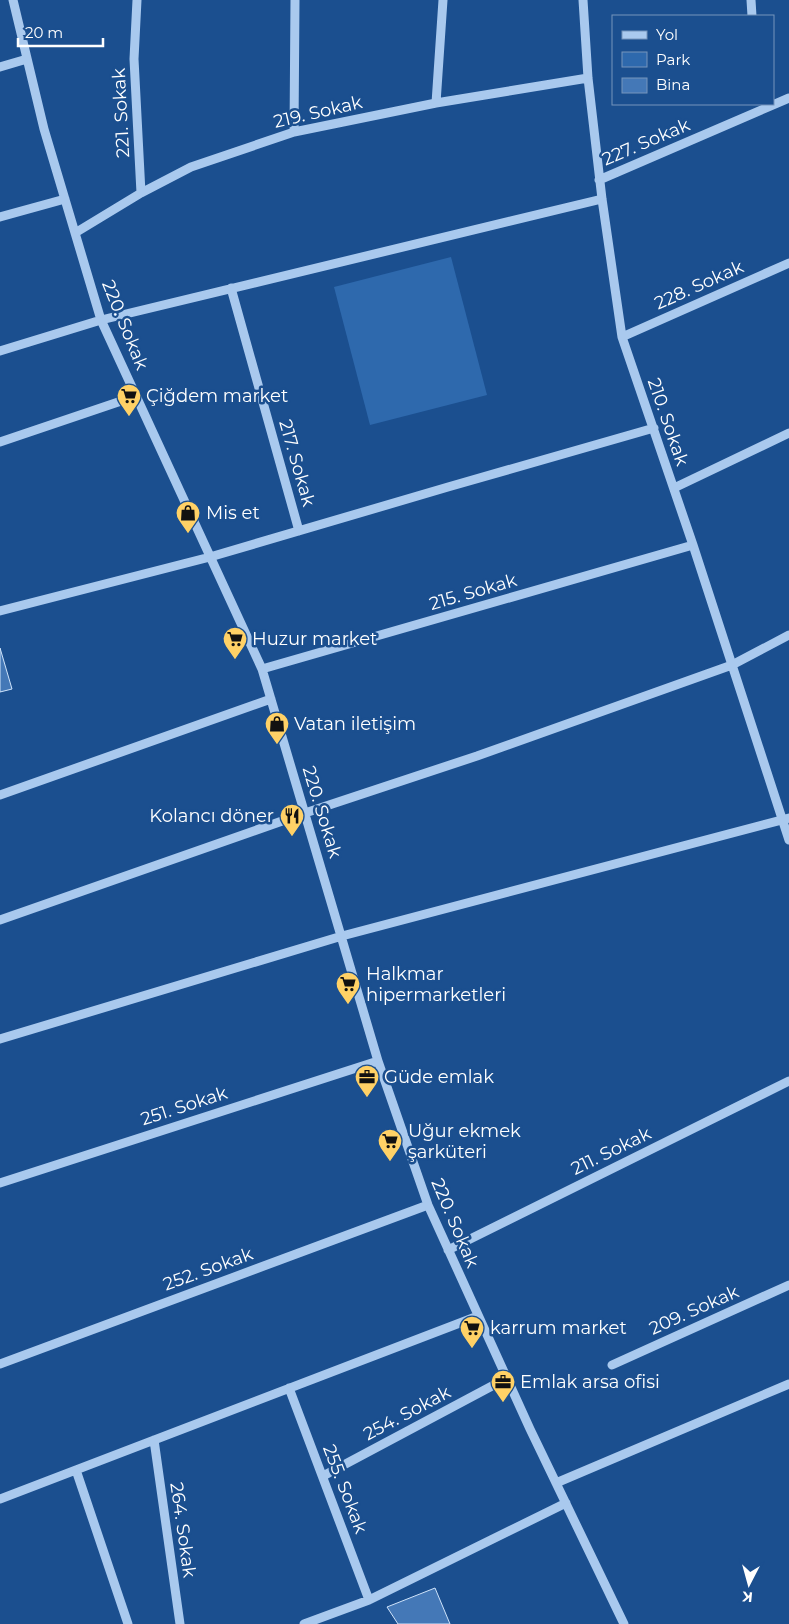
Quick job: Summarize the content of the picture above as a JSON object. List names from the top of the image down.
{
  "streets": {
    "street": [
      "219. Sokak",
      "221. Sokak",
      "227. Sokak",
      "228. Sokak",
      "220. Sokak",
      "210. Sokak",
      "217. Sokak",
      "215. Sokak",
      "251. Sokak",
      "211. Sokak",
      "252. Sokak",
      "209. Sokak",
      "254. Sokak",
      "255. Sokak",
      "264. Sokak"
    ]
  },
  "crossings": [
    ["219. Sokak", "221. Sokak"],
    ["219. Sokak", "220. Sokak"],
    ["219. Sokak", "210. Sokak"],
    ["227. Sokak", "210. Sokak"],
    ["228. Sokak", "210. Sokak"],
    ["220. Sokak", "215. Sokak"],
    ["220. Sokak", "251. Sokak"],
    ["220. Sokak", "211. Sokak"],
    ["220. Sokak", "252. Sokak"],
    ["220. Sokak", "254. Sokak"],
    ["210. Sokak", "215. Sokak"],
    ["254. Sokak", "255. Sokak"]
  ],
  "places": {
    "supermarket": [
      "Çiğdem market",
      "Huzur market",
      "Halkmar hipermarketleri",
      "Uğur ekmek şarküteri",
      "karrum market"
    ],
    "shop": ["Mis et", "Vatan iletişim"],
    "restaurant": ["Kolancı döner"],
    "office": ["Güde emlak", "Emlak arsa ofisi"]
  },
  "legend": ["Yol", "Park", "Bina"],
  "scale_bar": "20 m",
  "north": "bottom"
}
